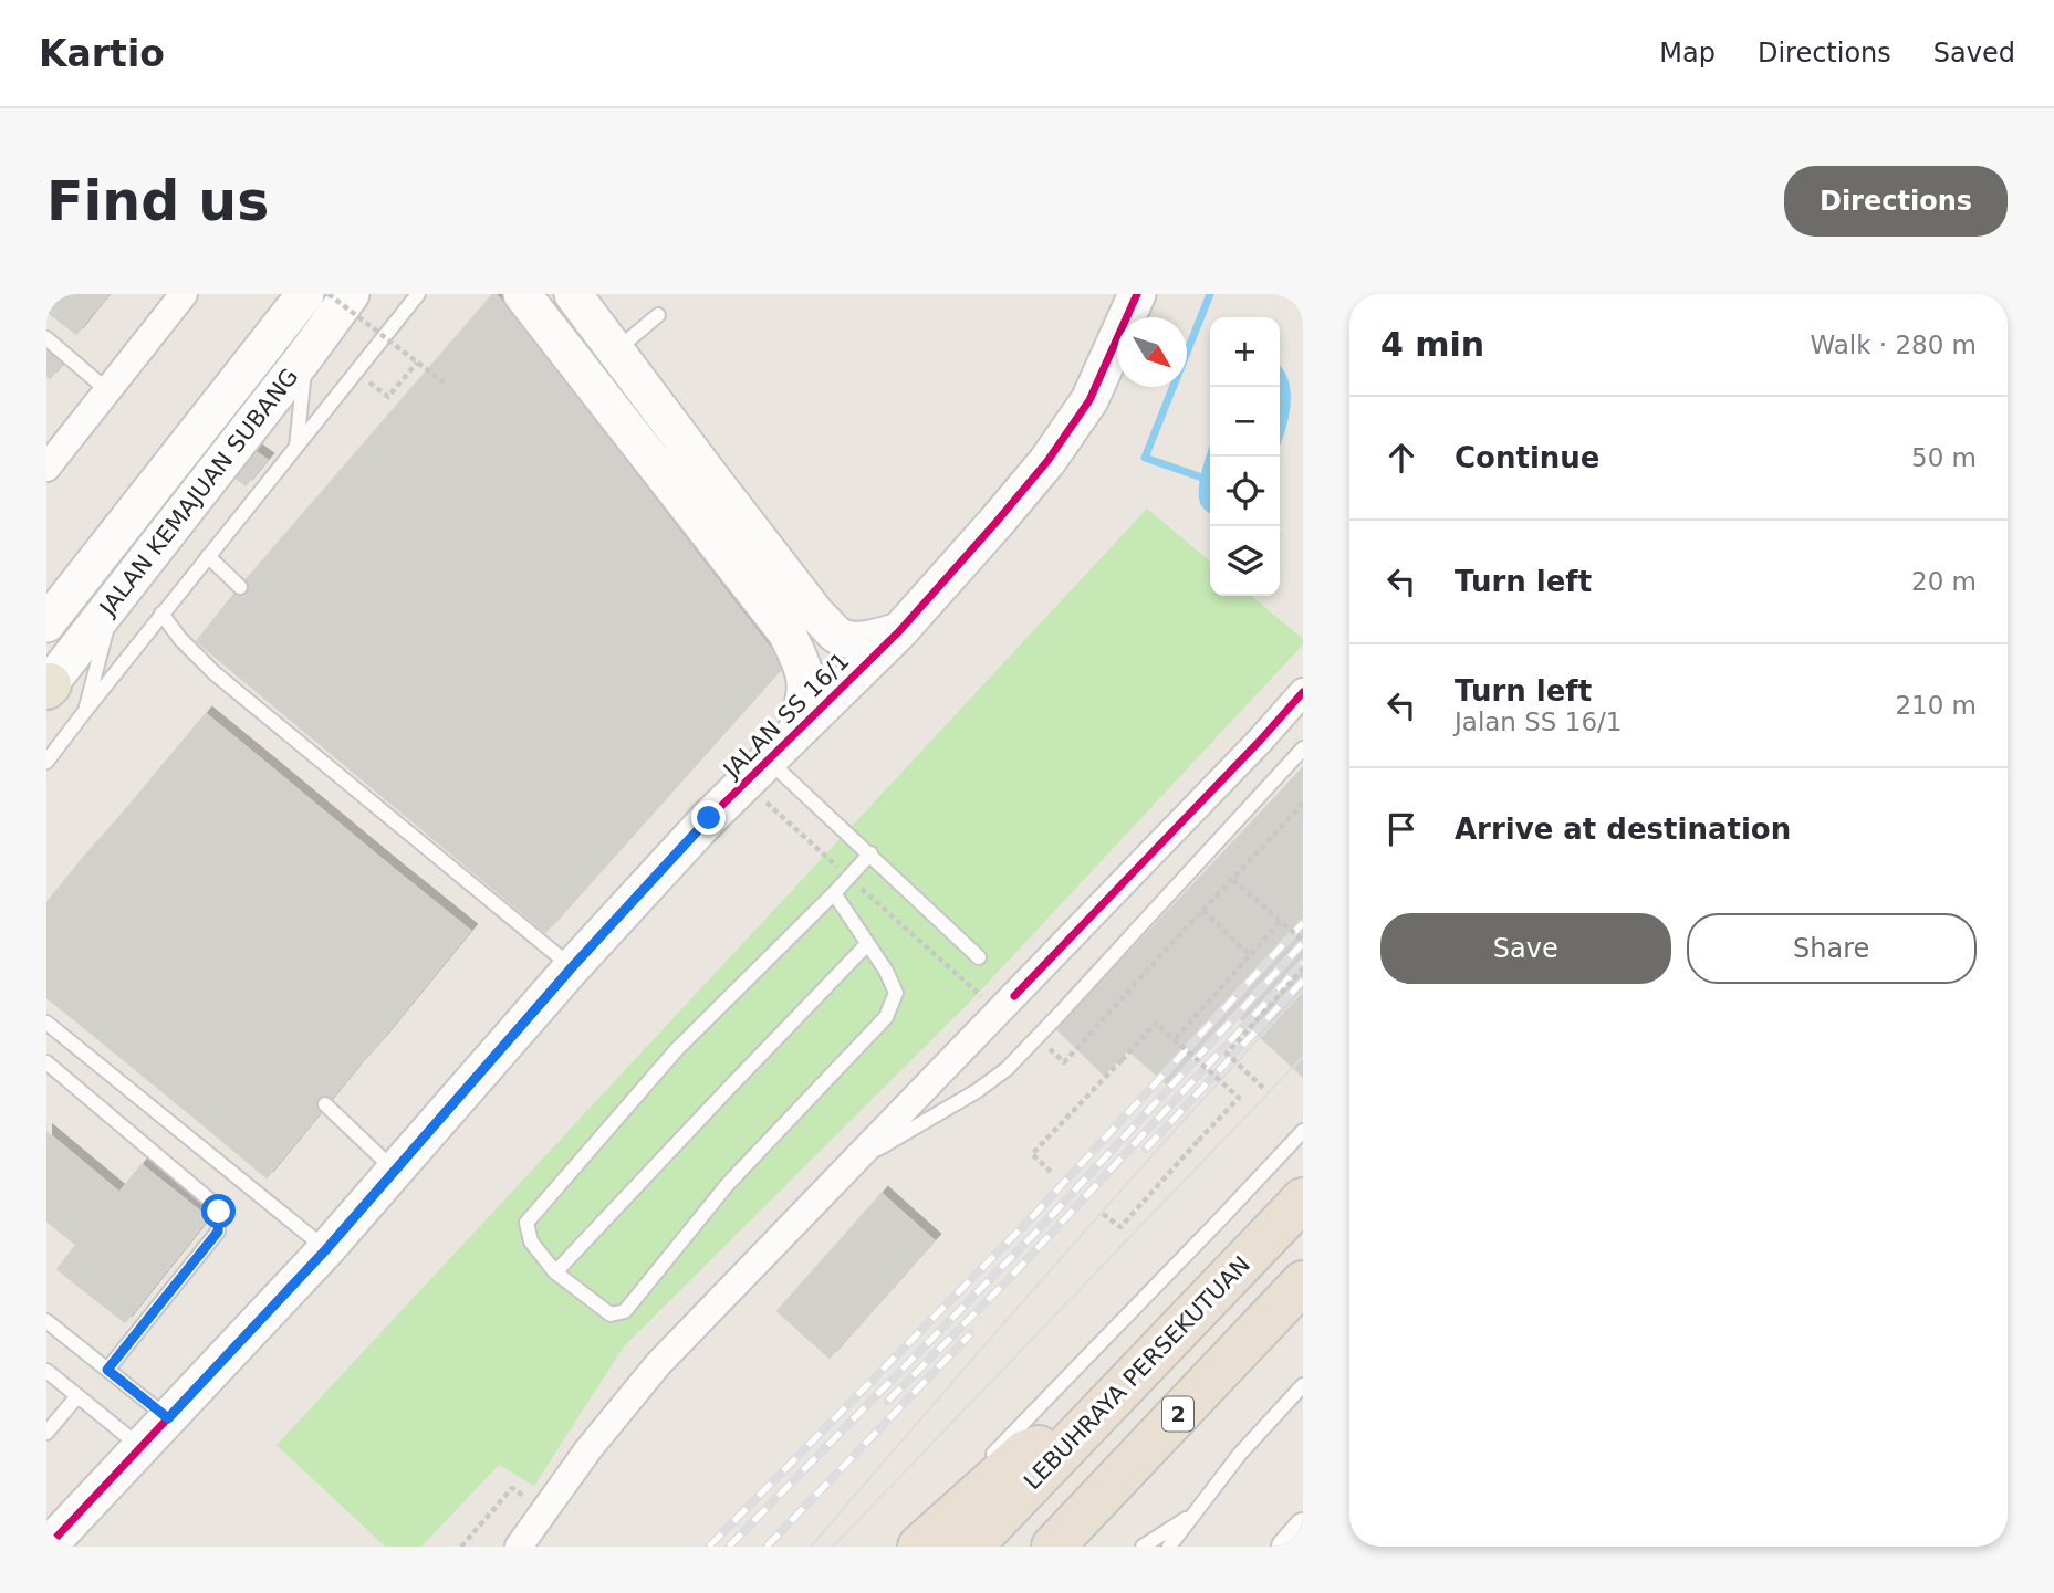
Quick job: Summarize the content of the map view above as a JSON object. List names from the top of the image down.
{
  "streets": {
    "highway": ["LEBUHRAYA PERSEKUTUAN", "2"],
    "main road": ["JALAN KEMAJUAN SUBANG", "JALAN SS 16/1"]
  },
  "north": "bottom right",
  "page": {
    "header": "Kartio",
    "nav": ["Map", "Directions", "Saved"],
    "buttons": [
      "Directions",
      ["Save", "Share"]
    ],
    "title": "Find us",
    "heading": ["4 min", "Walk · 280 m"],
    "map_buttons": ["+", "−"],
    "list": [
      ["Continue", "50 m"],
      ["Turn left", "20 m"],
      ["Turn left", "Jalan SS 16/1", "210 m"],
      "Arrive at destination"
    ]
  }
}
